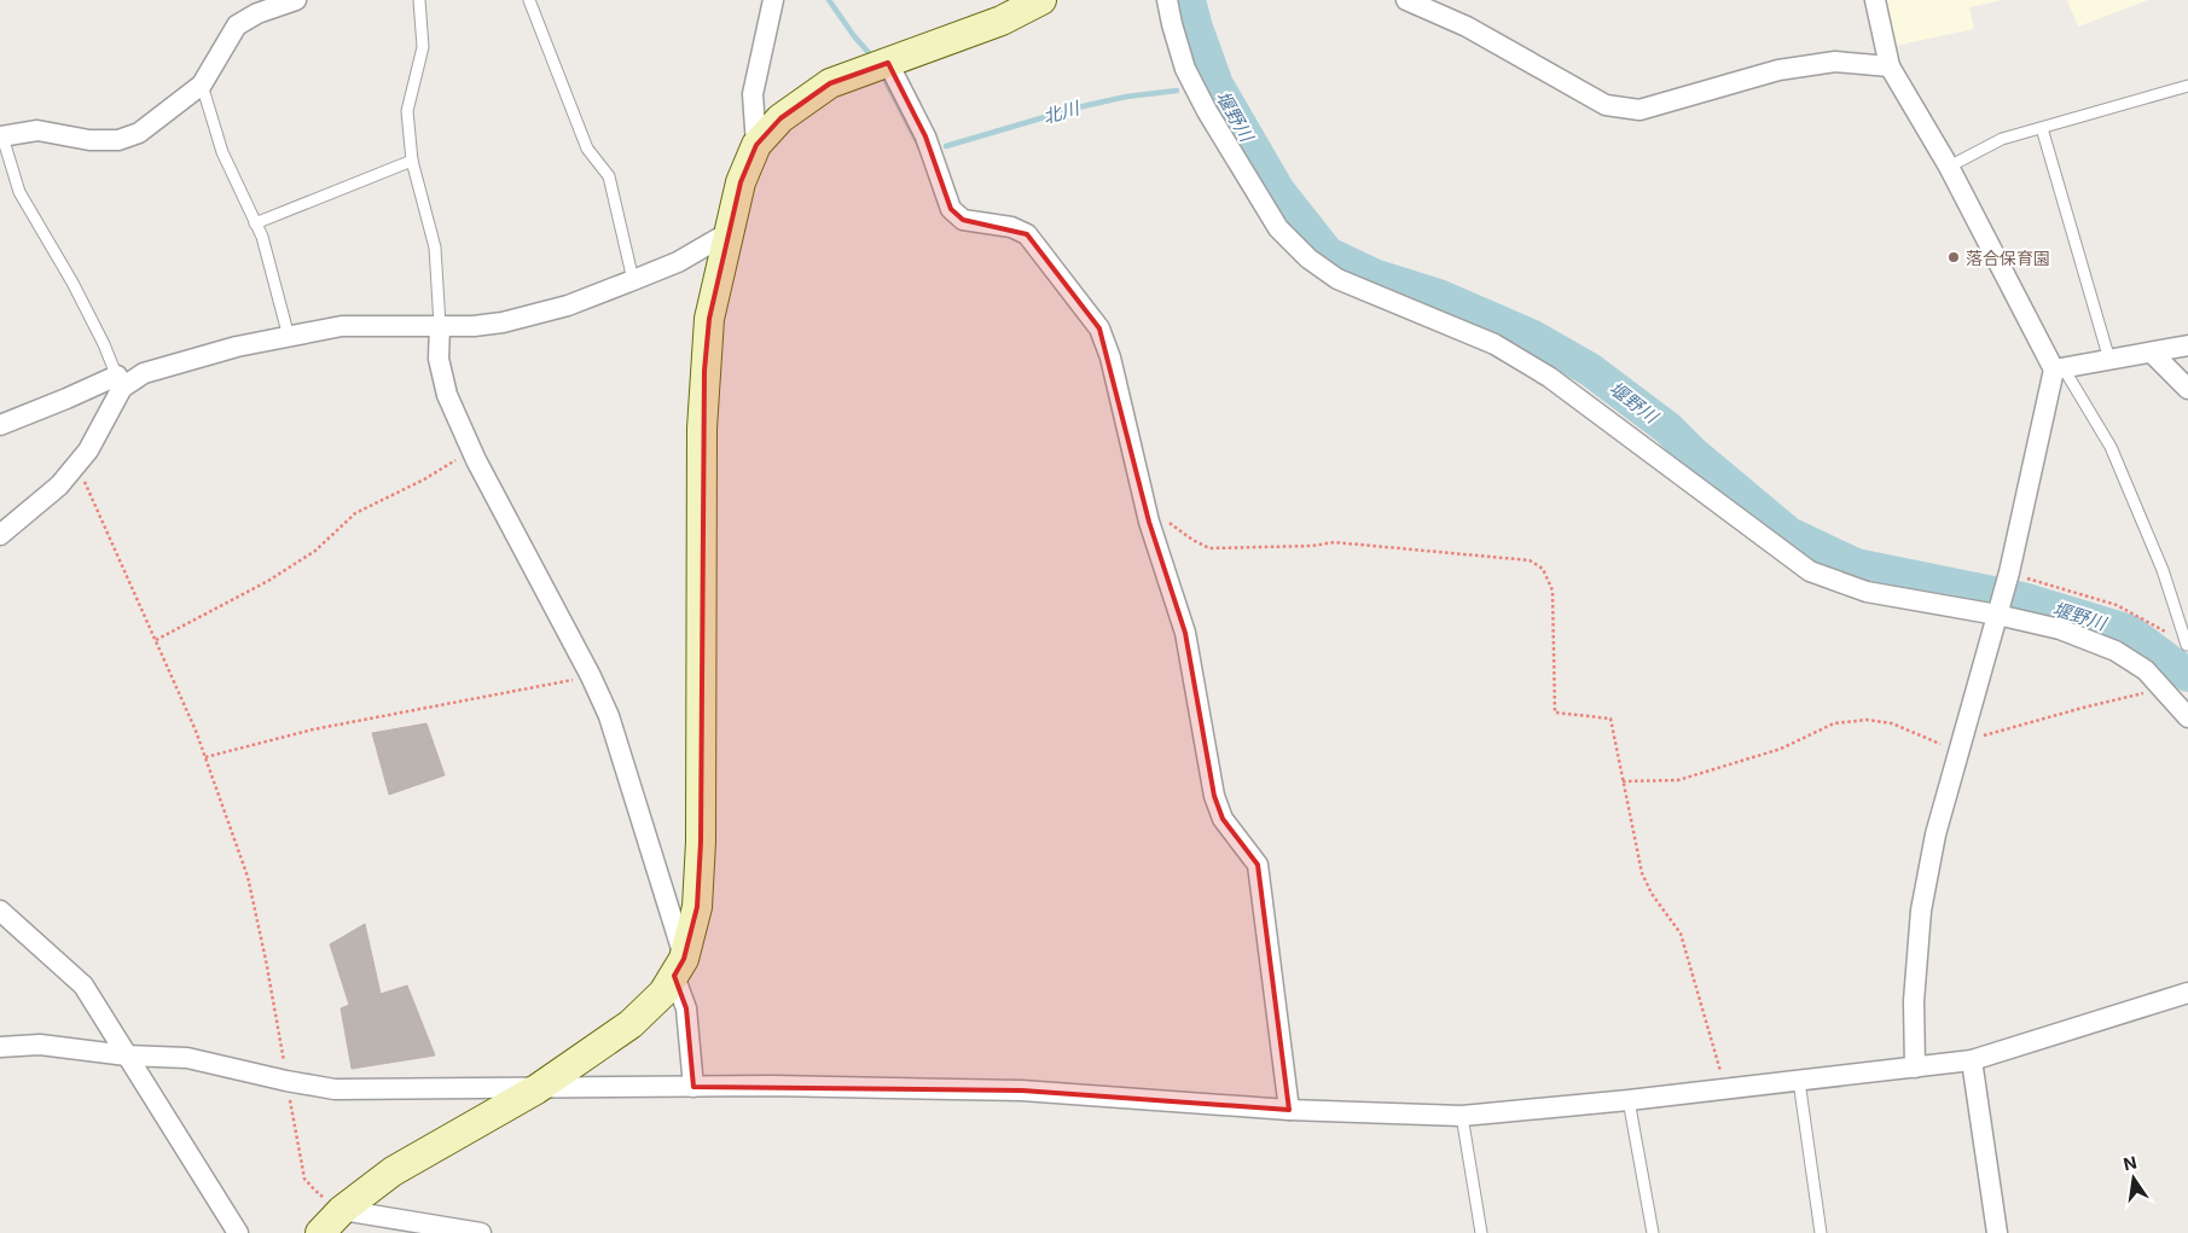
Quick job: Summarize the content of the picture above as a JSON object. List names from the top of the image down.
{
  "water": ["北川", "堰野川"],
  "places": ["落合保育園"],
  "north": "top"
}
